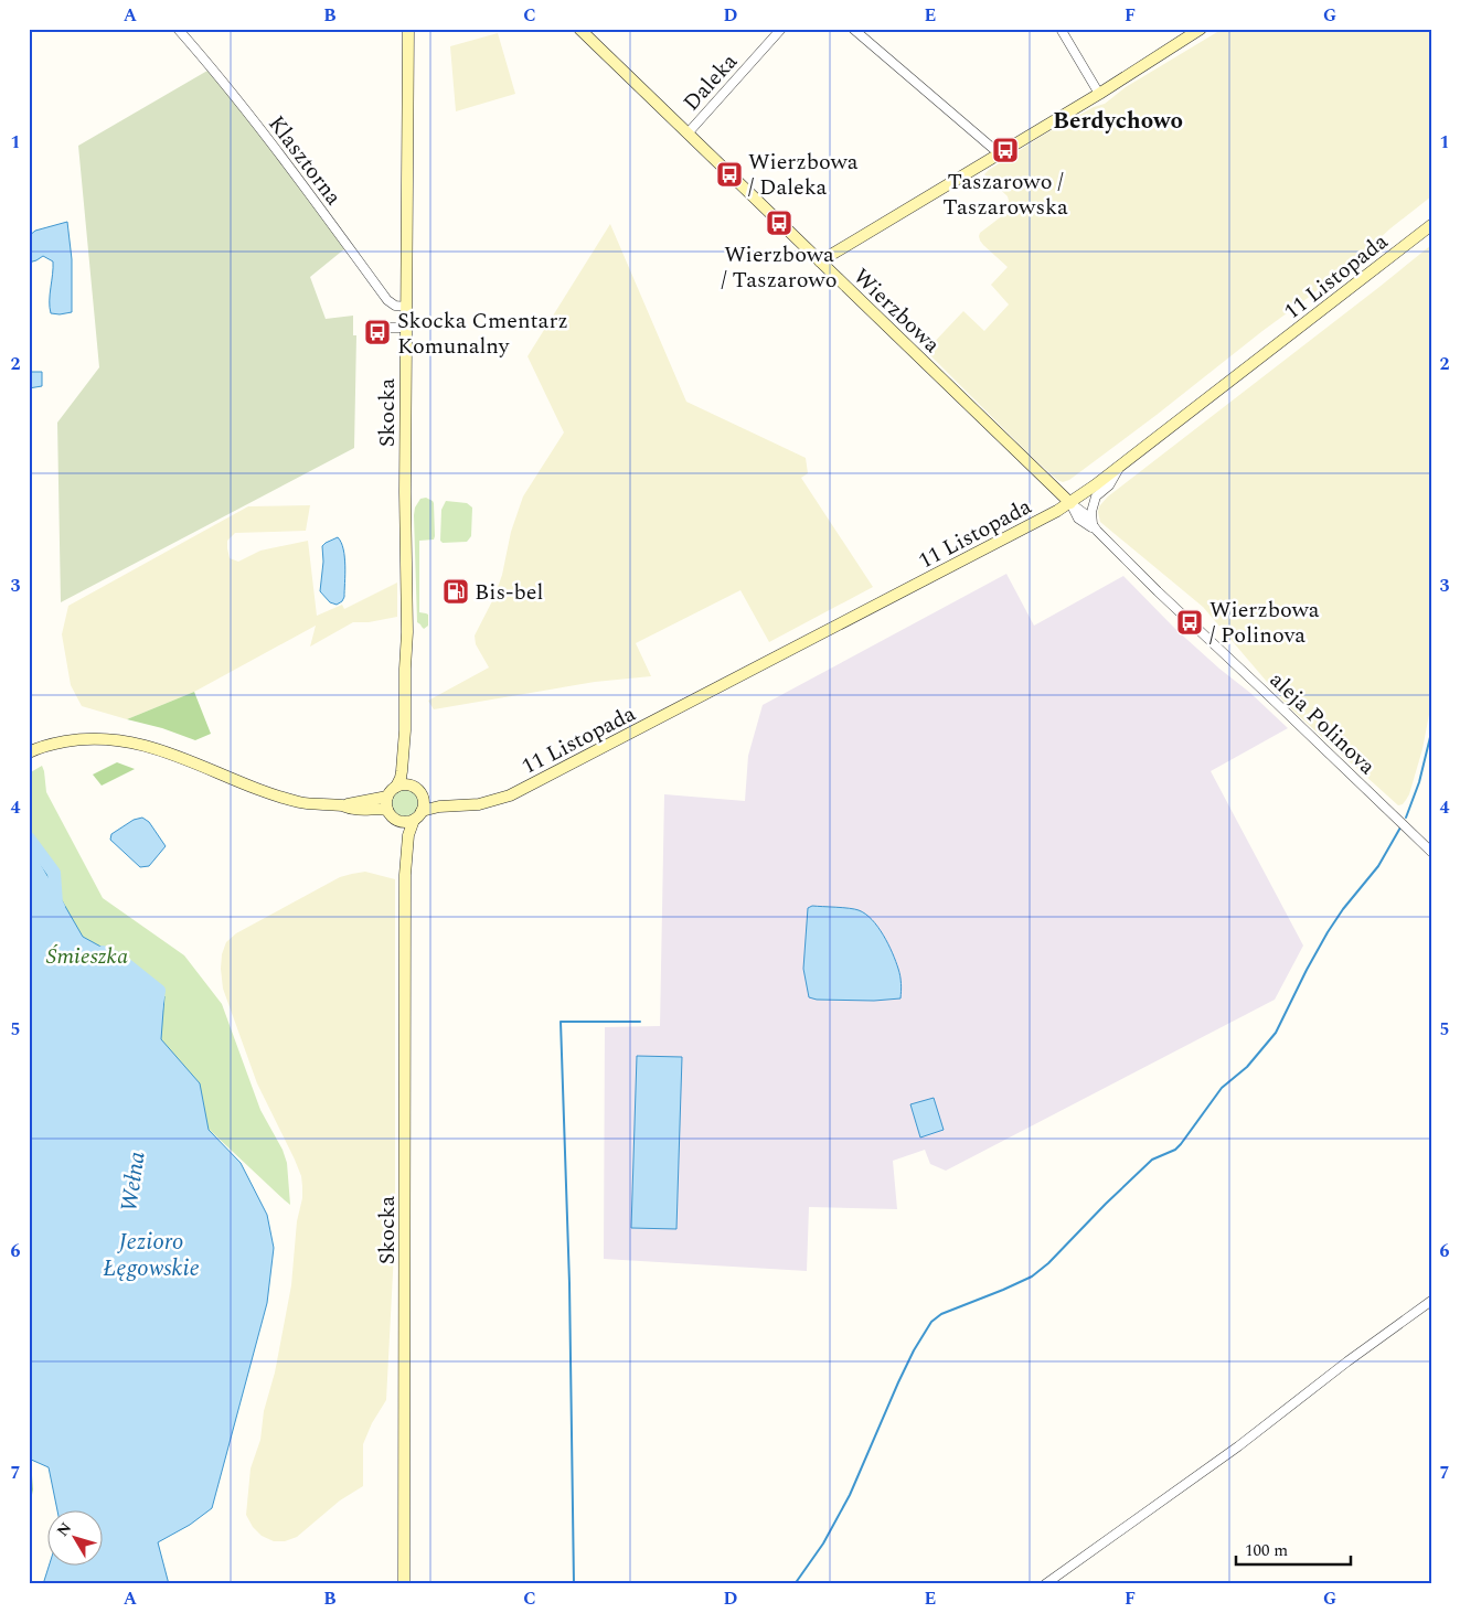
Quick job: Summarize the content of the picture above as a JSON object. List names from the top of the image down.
{
  "streets": {
    "main road": ["11 Listopada", "Wierzbowa", "Skocka"],
    "street": ["Daleka", "Klasztorna", "aleja Polinova"]
  },
  "crossings": [
    ["Daleka", "Wierzbowa"],
    ["Klasztorna", "Skocka"],
    ["11 Listopada", "Wierzbowa"],
    ["11 Listopada", "Skocka"],
    ["11 Listopada", "aleja Polinova"],
    ["Wierzbowa", "aleja Polinova"]
  ],
  "districts": ["Berdychowo"],
  "water": ["Wełna", "Jezioro Łęgowskie"],
  "parks": ["Śmieszka"],
  "places": {
    "bus stop": [
      "Taszarowo / Taszarowska",
      "Wierzbowa / Daleka",
      "Wierzbowa / Taszarowo",
      "Skocka Cmentarz Komunalny",
      "Wierzbowa / Polinova"
    ],
    "fuel station": ["Bis-bel"]
  },
  "scale_bar": "100 m",
  "north": "top left",
  "grid": {
    "columns": [
      "A",
      "B",
      "C",
      "D",
      "E",
      "F",
      "G"
    ],
    "rows": [
      "1",
      "2",
      "3",
      "4",
      "5",
      "6",
      "7"
    ]
  }
}
